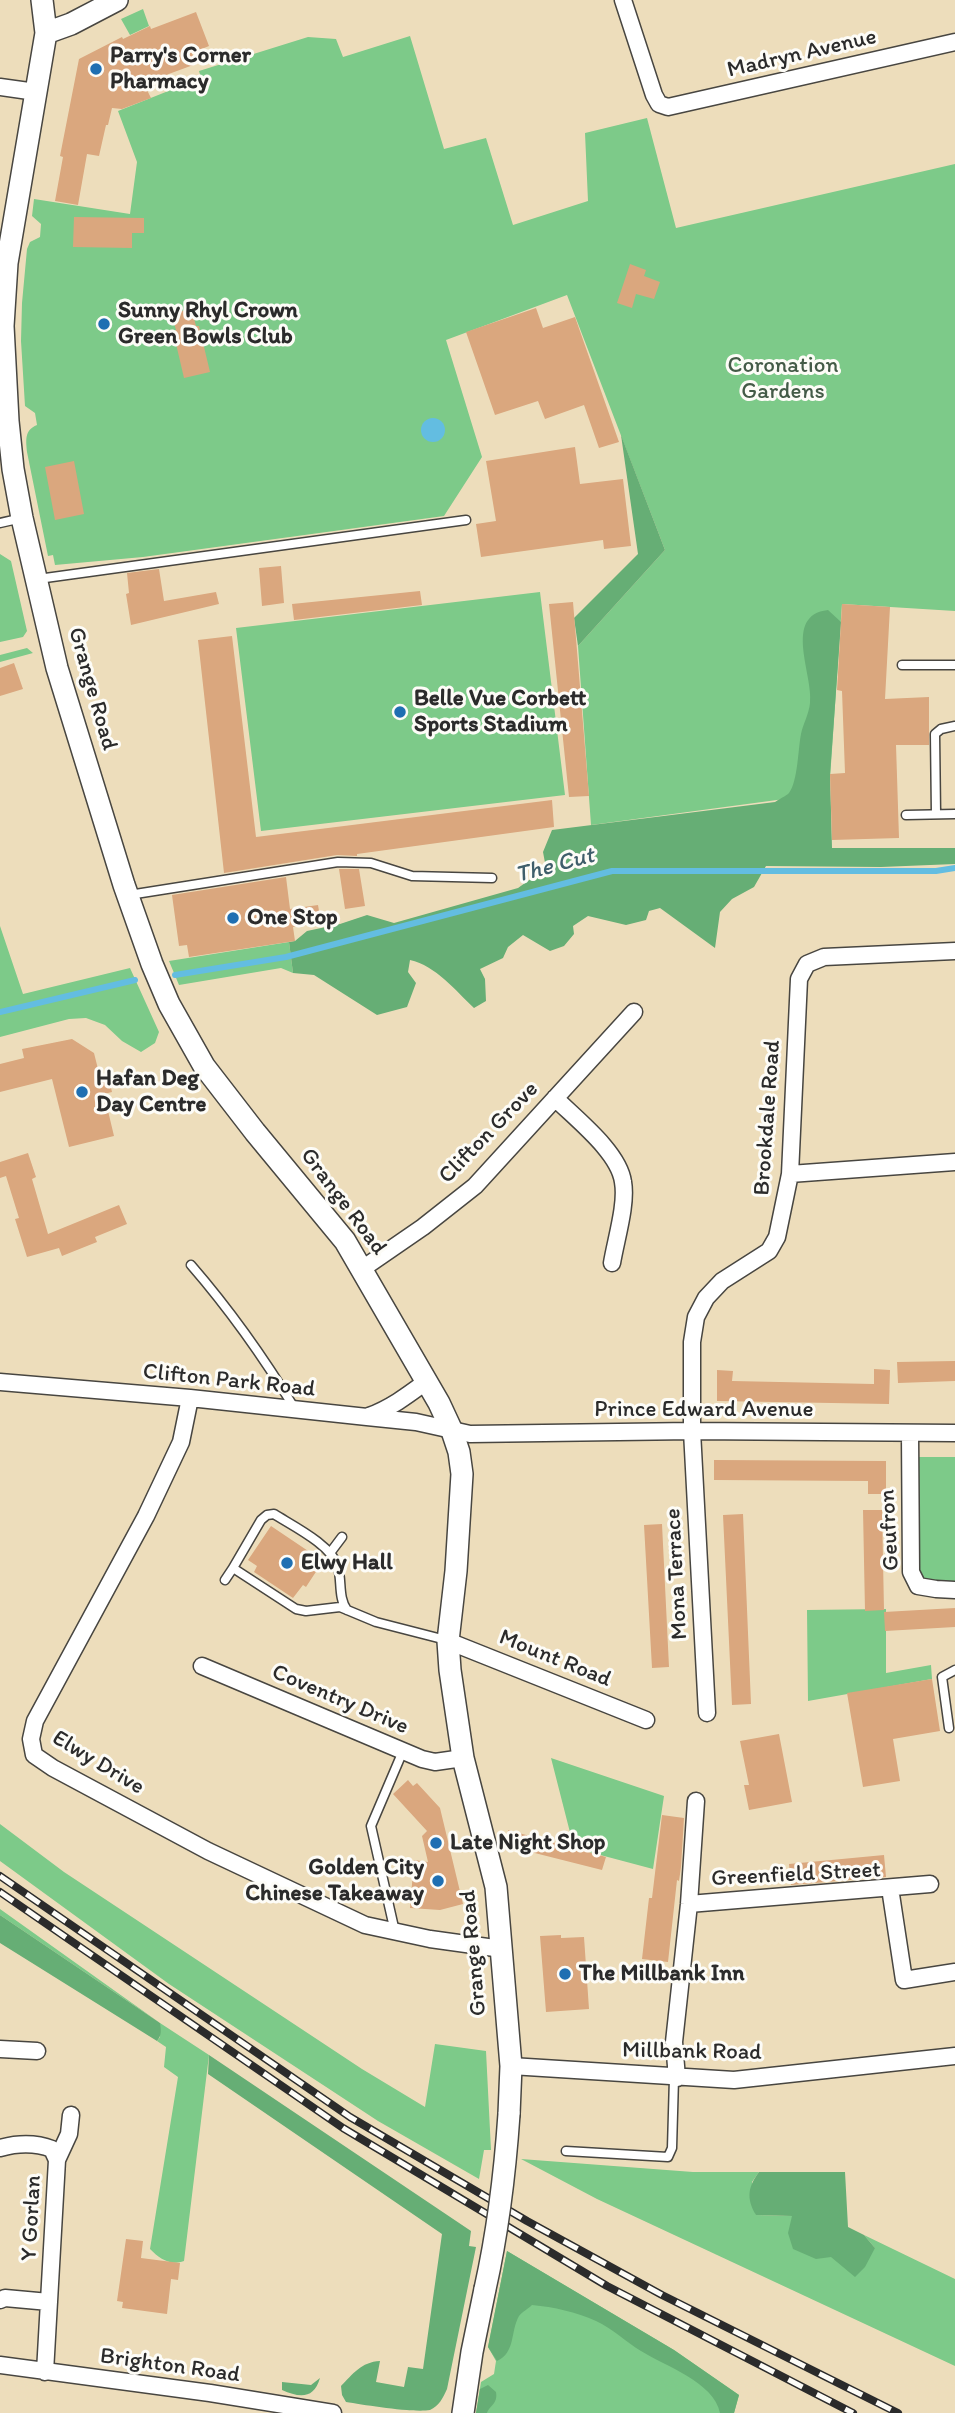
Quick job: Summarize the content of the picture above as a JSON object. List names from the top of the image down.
{
  "streets": {
    "main road": ["Grange Road"],
    "street": [
      "Madryn Avenue",
      "Brookdale Road",
      "Clifton Grove",
      "Clifton Park Road",
      "Prince Edward Avenue",
      "Geufron",
      "Mona Terrace",
      "Mount Road",
      "Coventry Drive",
      "Elwy Drive",
      "Greenfield Street",
      "Millbank Road",
      "Y Gorlan",
      "Brighton Road"
    ]
  },
  "crossings": [
    ["Grange Road", "Clifton Grove"],
    ["Grange Road", "Clifton Park Road"],
    ["Grange Road", "Prince Edward Avenue"],
    ["Grange Road", "Mount Road"],
    ["Grange Road", "Coventry Drive"],
    ["Grange Road", "Elwy Drive"],
    ["Grange Road", "Millbank Road"],
    ["Brookdale Road", "Prince Edward Avenue"],
    ["Brookdale Road", "Mona Terrace"],
    ["Clifton Park Road", "Prince Edward Avenue"],
    ["Clifton Park Road", "Elwy Drive"],
    ["Prince Edward Avenue", "Geufron"],
    ["Prince Edward Avenue", "Mona Terrace"],
    ["Y Gorlan", "Brighton Road"]
  ],
  "water": ["The Cut"],
  "parks": ["Coronation Gardens"],
  "places": [
    "Parry's Corner Pharmacy",
    "Sunny Rhyl Crown Green Bowls Club",
    "Belle Vue Corbett Sports Stadium",
    "One Stop",
    "Hafan Deg Day Centre",
    "Elwy Hall",
    "Late Night Shop",
    "Golden City Chinese Takeaway",
    "The Millbank Inn"
  ]
}
